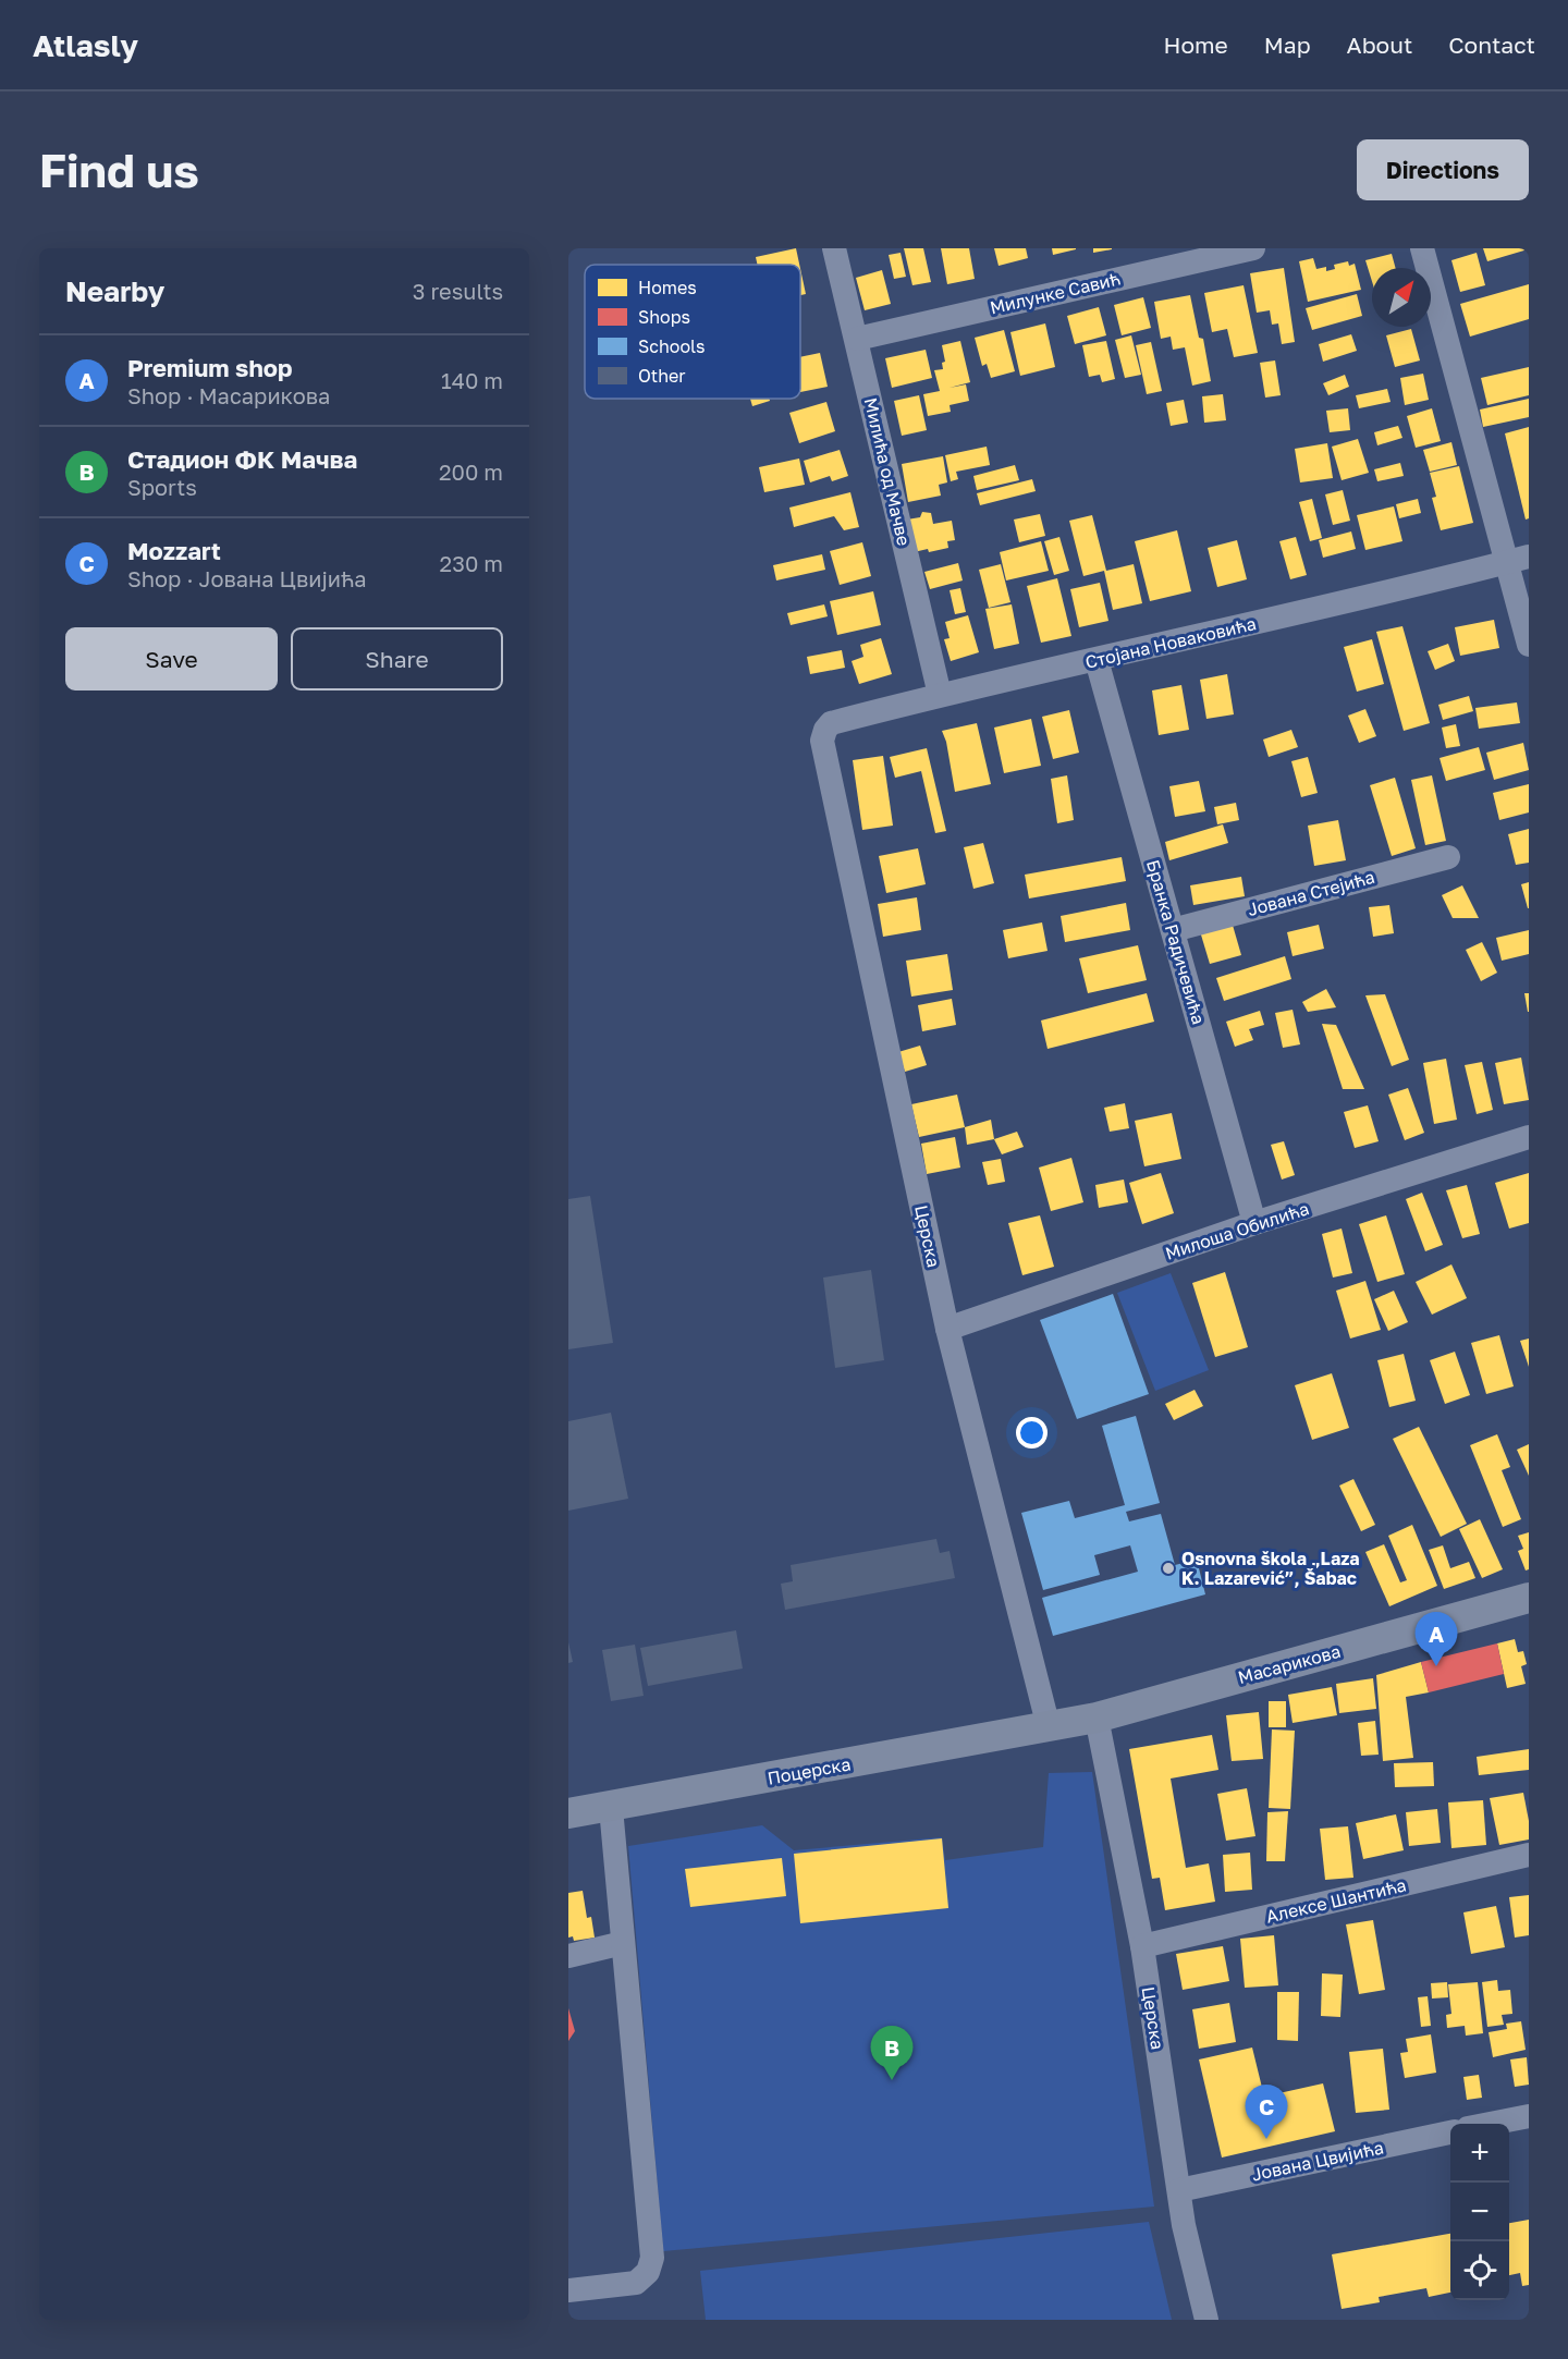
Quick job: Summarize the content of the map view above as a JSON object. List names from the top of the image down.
{
  "streets": {
    "main road": ["Масарикова", "Поцерска"],
    "street": [
      "Милунке Савић",
      "Милића од Мачве",
      "Стојана Новаковића",
      "Јована Стејића",
      "Бранка Радичевића",
      "Милоша Обилића",
      "Церска",
      "Алексе Шантића",
      "Јована Цвијића"
    ]
  },
  "crossings": [
    ["Милунке Савић", "Милића од Мачве"],
    ["Милића од Мачве", "Стојана Новаковића"],
    ["Стојана Новаковића", "Бранка Радичевића"],
    ["Стојана Новаковића", "Церска"],
    ["Јована Стејића", "Бранка Радичевића"],
    ["Бранка Радичевића", "Милоша Обилића"],
    ["Милоша Обилића", "Церска"],
    ["Церска", "Масарикова"],
    ["Церска", "Поцерска"],
    ["Церска", "Алексе Шантића"],
    ["Церска", "Јована Цвијића"],
    ["Масарикова", "Поцерска"]
  ],
  "places": ["Osnovna škola „Laza K. Lazarević”, Šabac"],
  "legend": [
    "Homes",
    "Shops",
    "Schools",
    "Other"
  ],
  "north": "top right",
  "page": {
    "header": "Atlasly",
    "nav": [
      "Home",
      "Map",
      "About",
      "Contact"
    ],
    "buttons": [
      "Directions",
      ["Save", "Share"]
    ],
    "title": "Find us",
    "heading": ["Nearby", "3 results"],
    "list": [
      {
        "mark": "A",
        "name": "Premium shop",
        "note": "Shop · Масарикова",
        "value": "140 m"
      },
      {
        "mark": "B",
        "name": "Стадион ФК Мачва",
        "note": "Sports",
        "value": "200 m"
      },
      {
        "mark": "C",
        "name": "Mozzart",
        "note": "Shop · Јована Цвијића",
        "value": "230 m"
      }
    ],
    "pins": ["A", "B", "C"],
    "map_buttons": ["+", "−"]
  }
}
